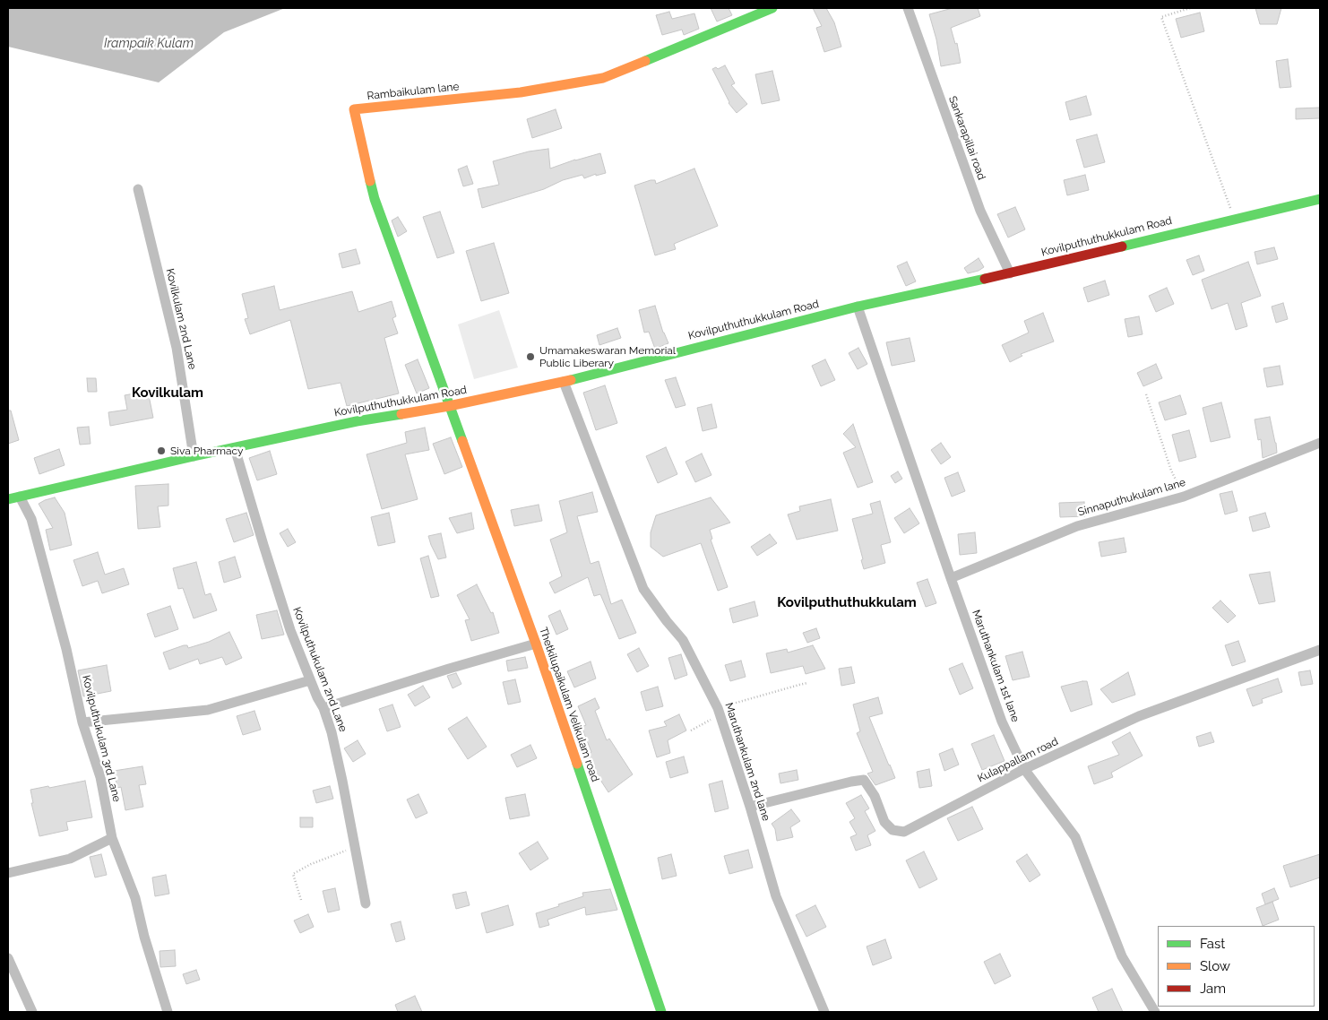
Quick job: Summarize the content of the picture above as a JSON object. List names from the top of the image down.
{
  "streets": {
    "street": [
      "Rambaikulam lane",
      "Sankarapillai road",
      "Kovilputhuthukkulam Road",
      "Kovilkulam 2nd Lane",
      "Sinnaputhukulam lane",
      "Maruthankulam 1st lane",
      "Kovilputhukulam 2nd Lane",
      "Thetkilupaikulam Velikulam road",
      "Kovilputhukulam 3rd Lane",
      "Kulappallam road",
      "Maruthankulam 2nd lane"
    ]
  },
  "crossings": [
    ["Rambaikulam lane", "Kovilputhuthukkulam Road"],
    ["Rambaikulam lane", "Thetkilupaikulam Velikulam road"],
    ["Sankarapillai road", "Kovilputhuthukkulam Road"],
    ["Kovilputhuthukkulam Road", "Kovilkulam 2nd Lane"],
    ["Kovilputhuthukkulam Road", "Maruthankulam 1st lane"],
    ["Kovilputhuthukkulam Road", "Kovilputhukulam 2nd Lane"],
    ["Kovilputhuthukkulam Road", "Thetkilupaikulam Velikulam road"],
    ["Kovilputhuthukkulam Road", "Kovilputhukulam 3rd Lane"],
    ["Kovilputhuthukkulam Road", "Maruthankulam 2nd lane"],
    ["Sinnaputhukulam lane", "Maruthankulam 1st lane"],
    ["Maruthankulam 1st lane", "Kulappallam road"],
    ["Kulappallam road", "Maruthankulam 2nd lane"]
  ],
  "districts": ["Kovilkulam", "Kovilputhuthukkulam"],
  "water": ["Irampaik Kulam"],
  "places": ["Umamakeswaran Memorial Public Liberary", "Siva Pharmacy"],
  "legend": ["Fast", "Slow", "Jam"]
}
